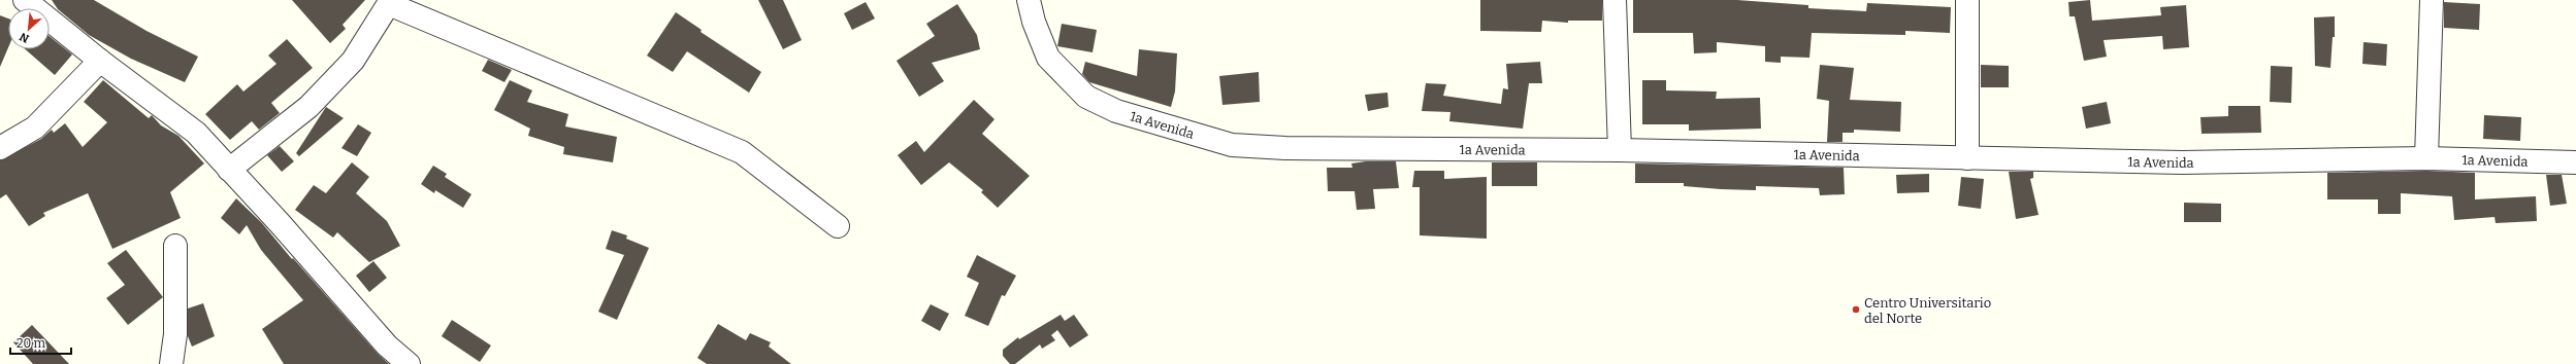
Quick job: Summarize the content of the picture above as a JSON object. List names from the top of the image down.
{
  "streets": {
    "street": ["1a Avenida"]
  },
  "places": ["Centro Universitario del Norte"],
  "scale_bar": "20 m",
  "north": "bottom left"
}
